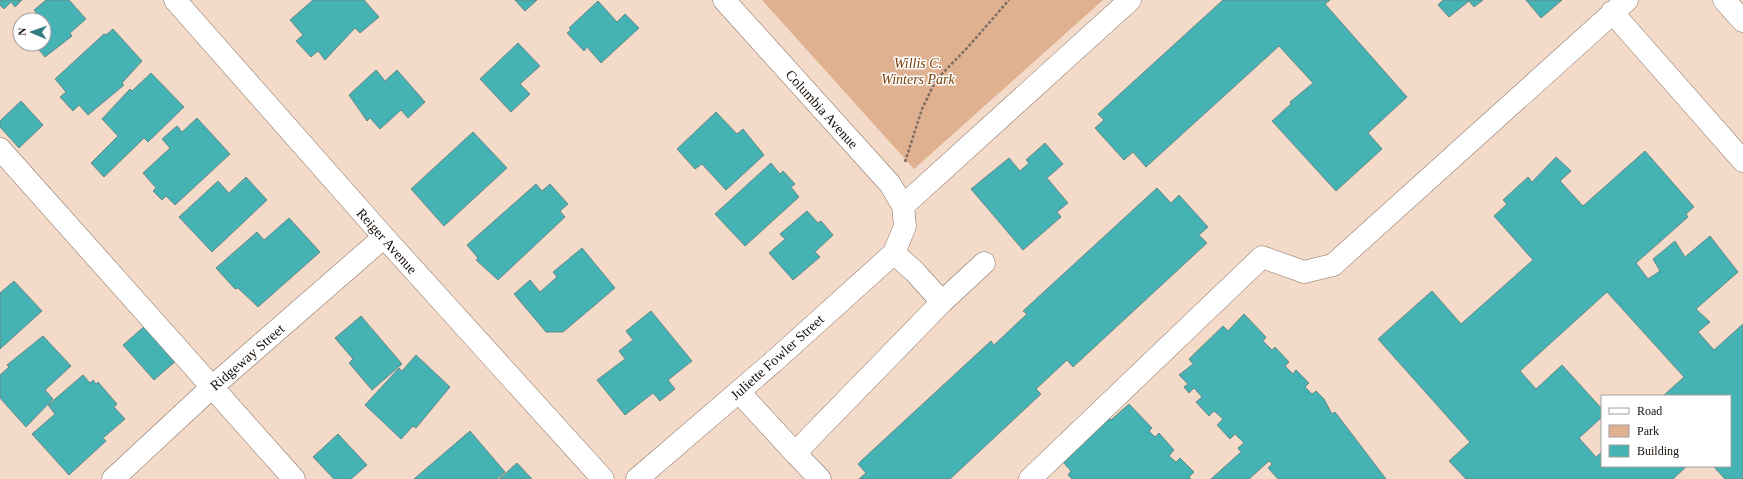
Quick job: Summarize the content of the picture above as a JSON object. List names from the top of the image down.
{
  "streets": {
    "street": [
      "Columbia Avenue",
      "Reiger Avenue",
      "Ridgeway Street",
      "Juliette Fowler Street"
    ]
  },
  "crossings": [
    ["Columbia Avenue", "Juliette Fowler Street"],
    ["Reiger Avenue", "Ridgeway Street"]
  ],
  "parks": ["Willis C. Winters Park"],
  "legend": ["Road", "Park", "Building"],
  "north": "left"
}
